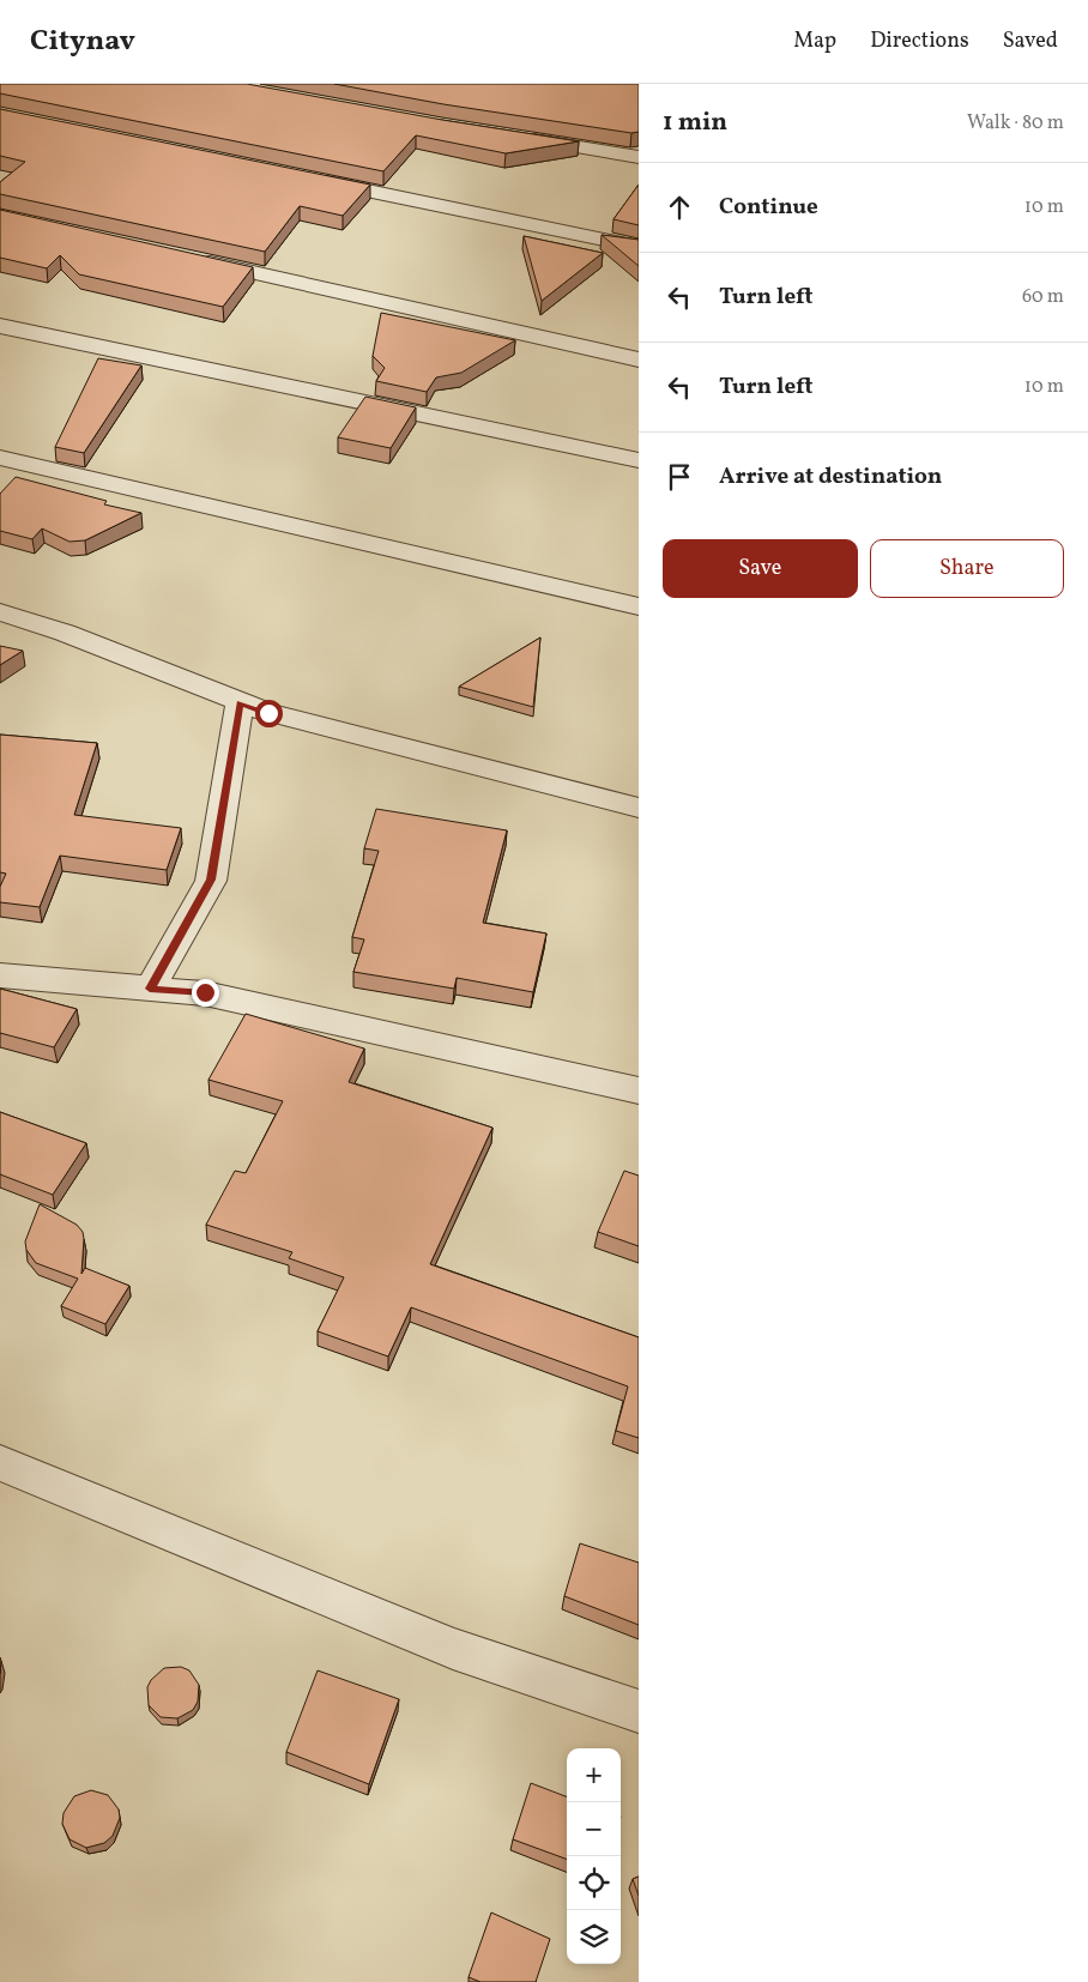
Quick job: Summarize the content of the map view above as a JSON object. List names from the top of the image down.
{
  "page": {
    "header": "Citynav",
    "nav": ["Map", "Directions", "Saved"],
    "heading": ["1 min", "Walk · 80 m"],
    "list": [
      ["Continue", "10 m"],
      ["Turn left", "60 m"],
      ["Turn left", "10 m"],
      "Arrive at destination"
    ],
    "buttons": ["Save", "Share"],
    "map_buttons": ["+", "−"]
  }
}
